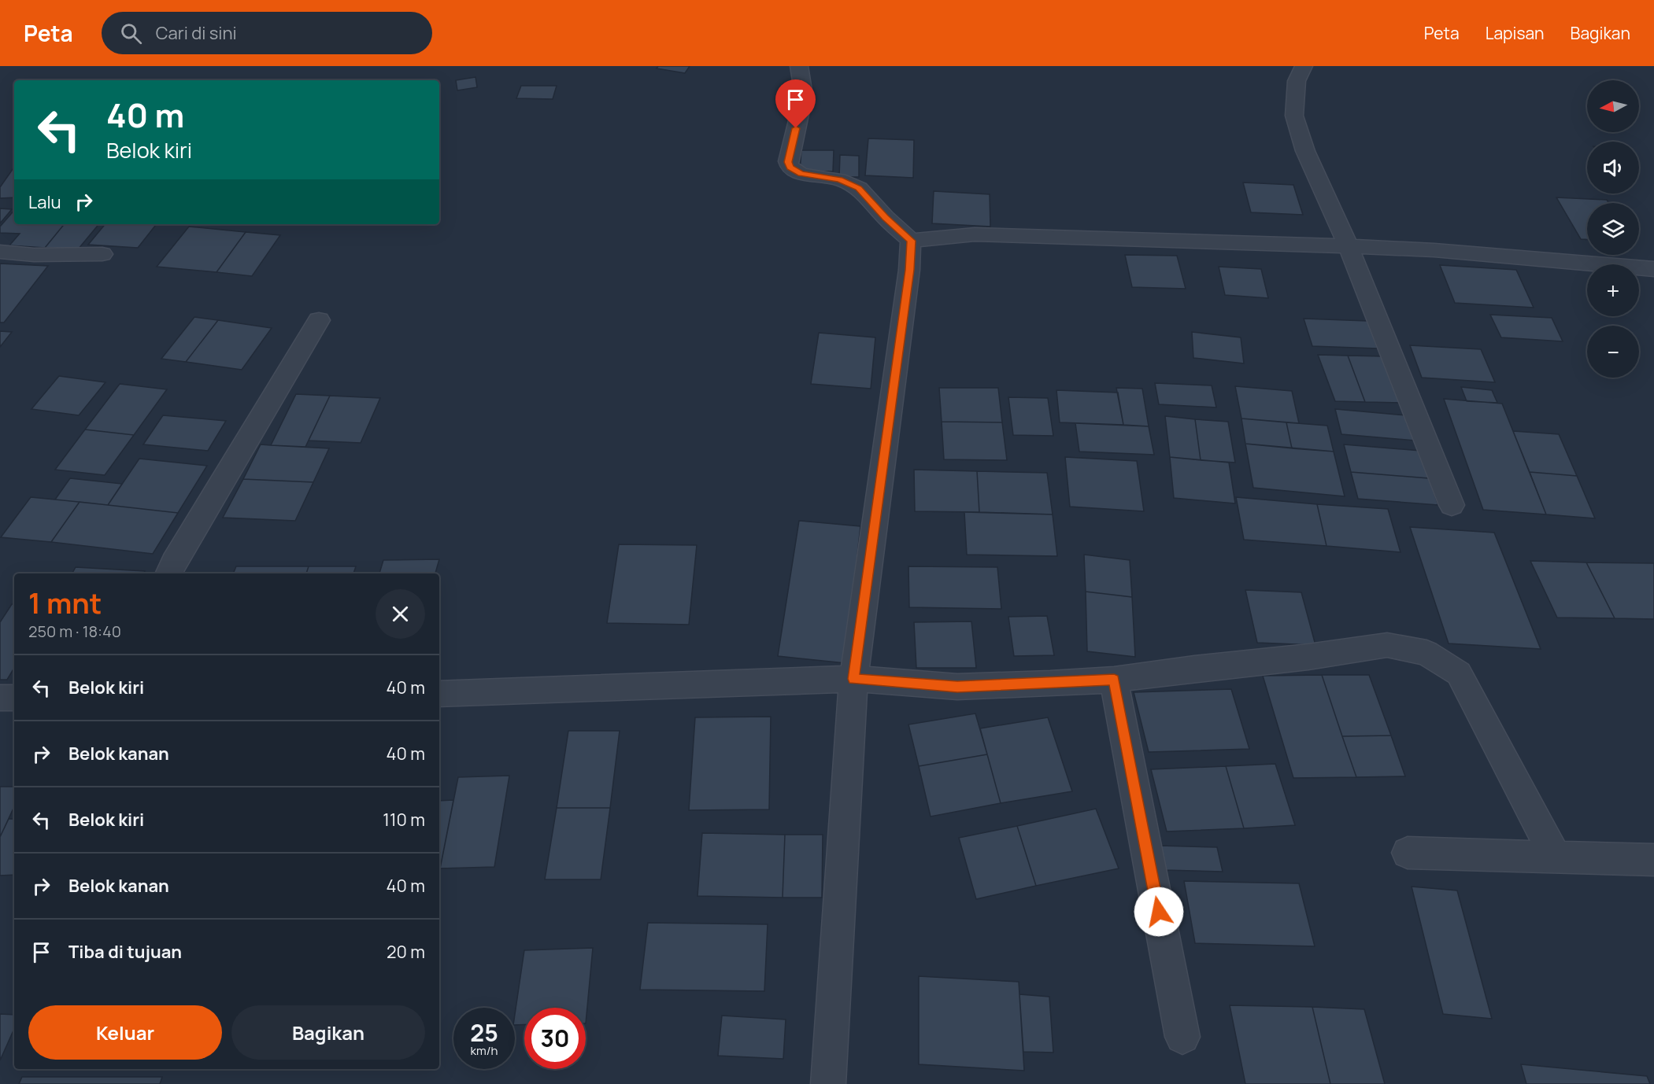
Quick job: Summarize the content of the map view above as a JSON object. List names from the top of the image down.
{
  "north": "left",
  "page": {
    "header": "Peta",
    "search": "Cari di sini",
    "nav": ["Peta", "Lapisan", "Bagikan"],
    "map_buttons": ["+", "−"],
    "turn": ["40 m", "Belok kiri"],
    "then": "Lalu",
    "heading": ["1 mnt", "250 m · 18:40"],
    "list": [
      {
        "name": "Belok kiri",
        "value": "40 m"
      },
      {
        "name": "Belok kanan",
        "value": "40 m"
      },
      {
        "name": "Belok kiri",
        "value": "110 m"
      },
      {
        "name": "Belok kanan",
        "value": "40 m"
      },
      {
        "name": "Tiba di tujuan",
        "value": "20 m"
      }
    ],
    "buttons": ["Keluar", "Bagikan"],
    "speed": "25 km/h",
    "limit": "30"
  }
}
